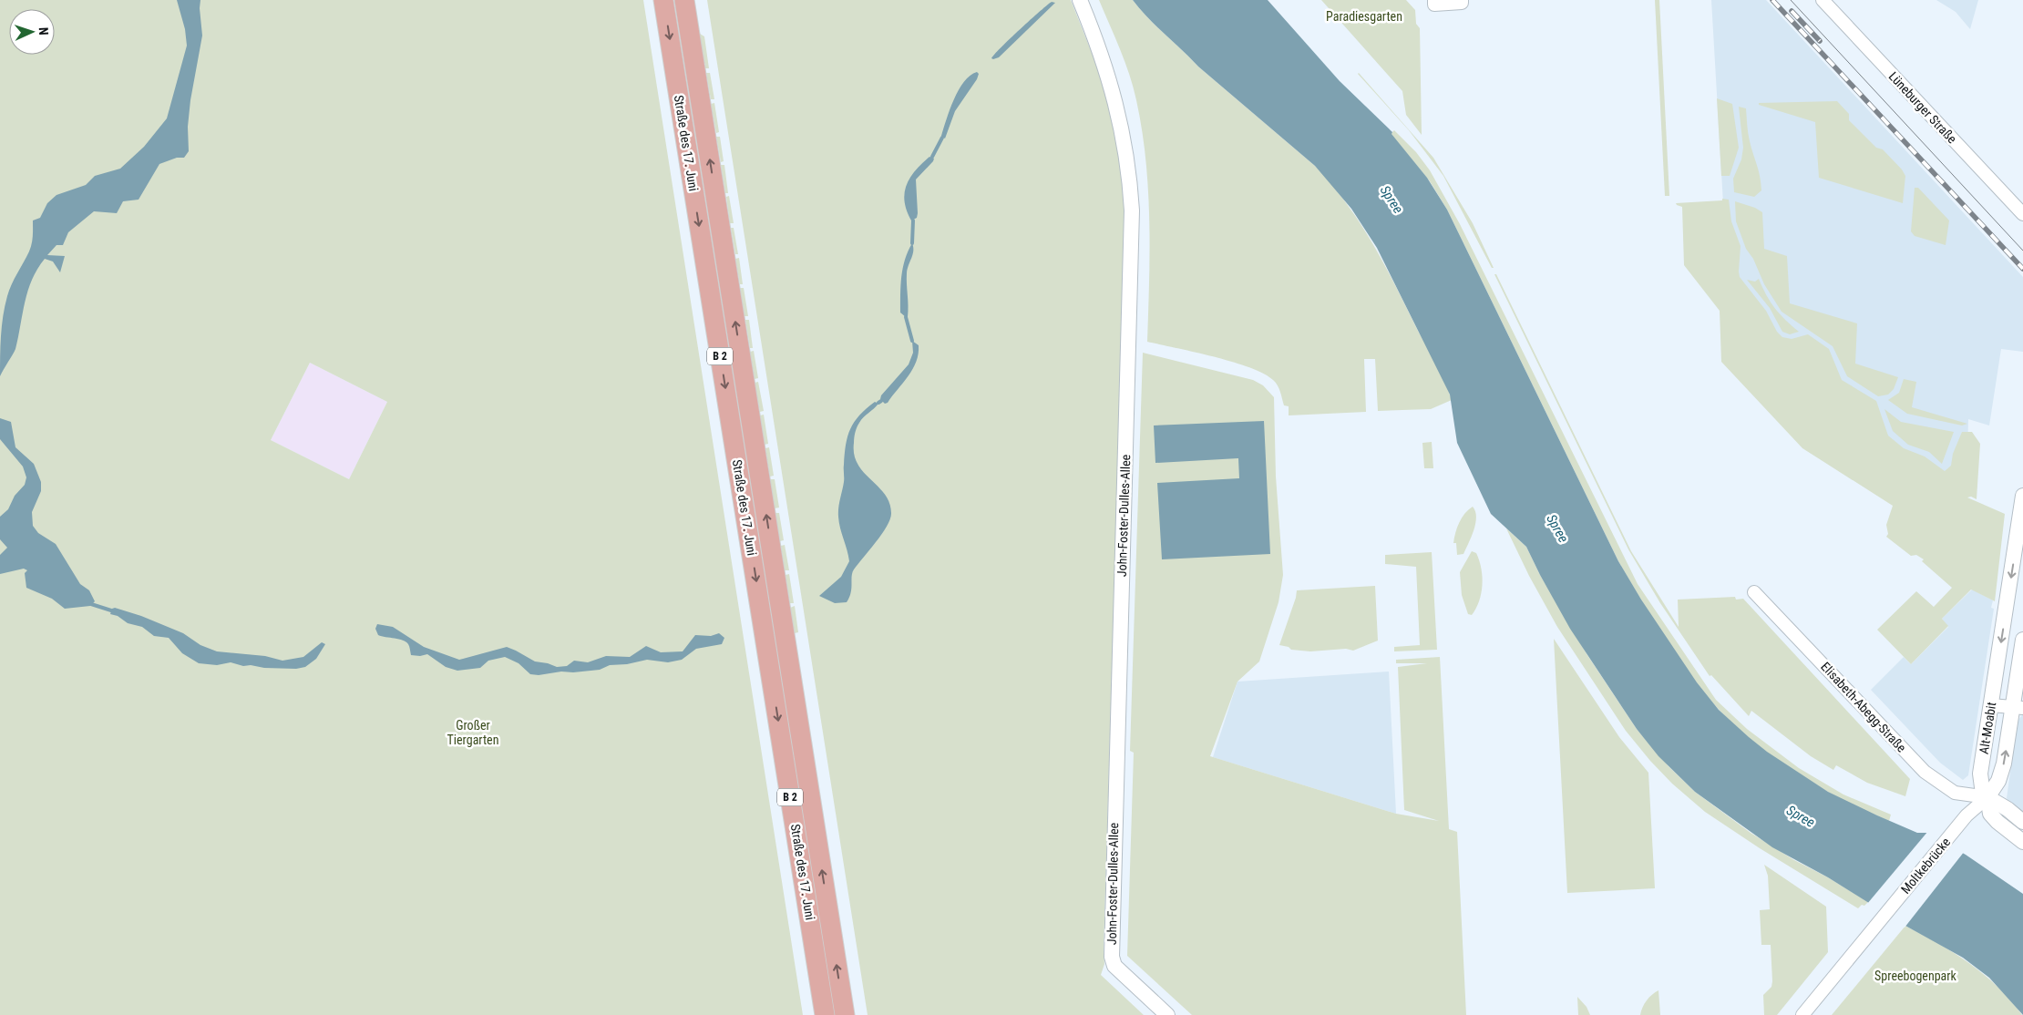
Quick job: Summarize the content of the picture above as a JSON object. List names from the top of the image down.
{
  "streets": {
    "main road": ["Straße des 17. Juni", "B 2"],
    "street": [
      "Lüneburger Straße",
      "John-Foster-Dulles-Allee",
      "Elisabeth-Abegg-Straße",
      "Alt-Moabit",
      "Moltkebrücke"
    ]
  },
  "crossings": [
    ["Elisabeth-Abegg-Straße", "Alt-Moabit"],
    ["Elisabeth-Abegg-Straße", "Moltkebrücke"],
    ["Alt-Moabit", "Moltkebrücke"]
  ],
  "water": ["Spree"],
  "parks": ["Paradiesgarten", "Großer Tiergarten", "Spreebogenpark"],
  "north": "right"
}
